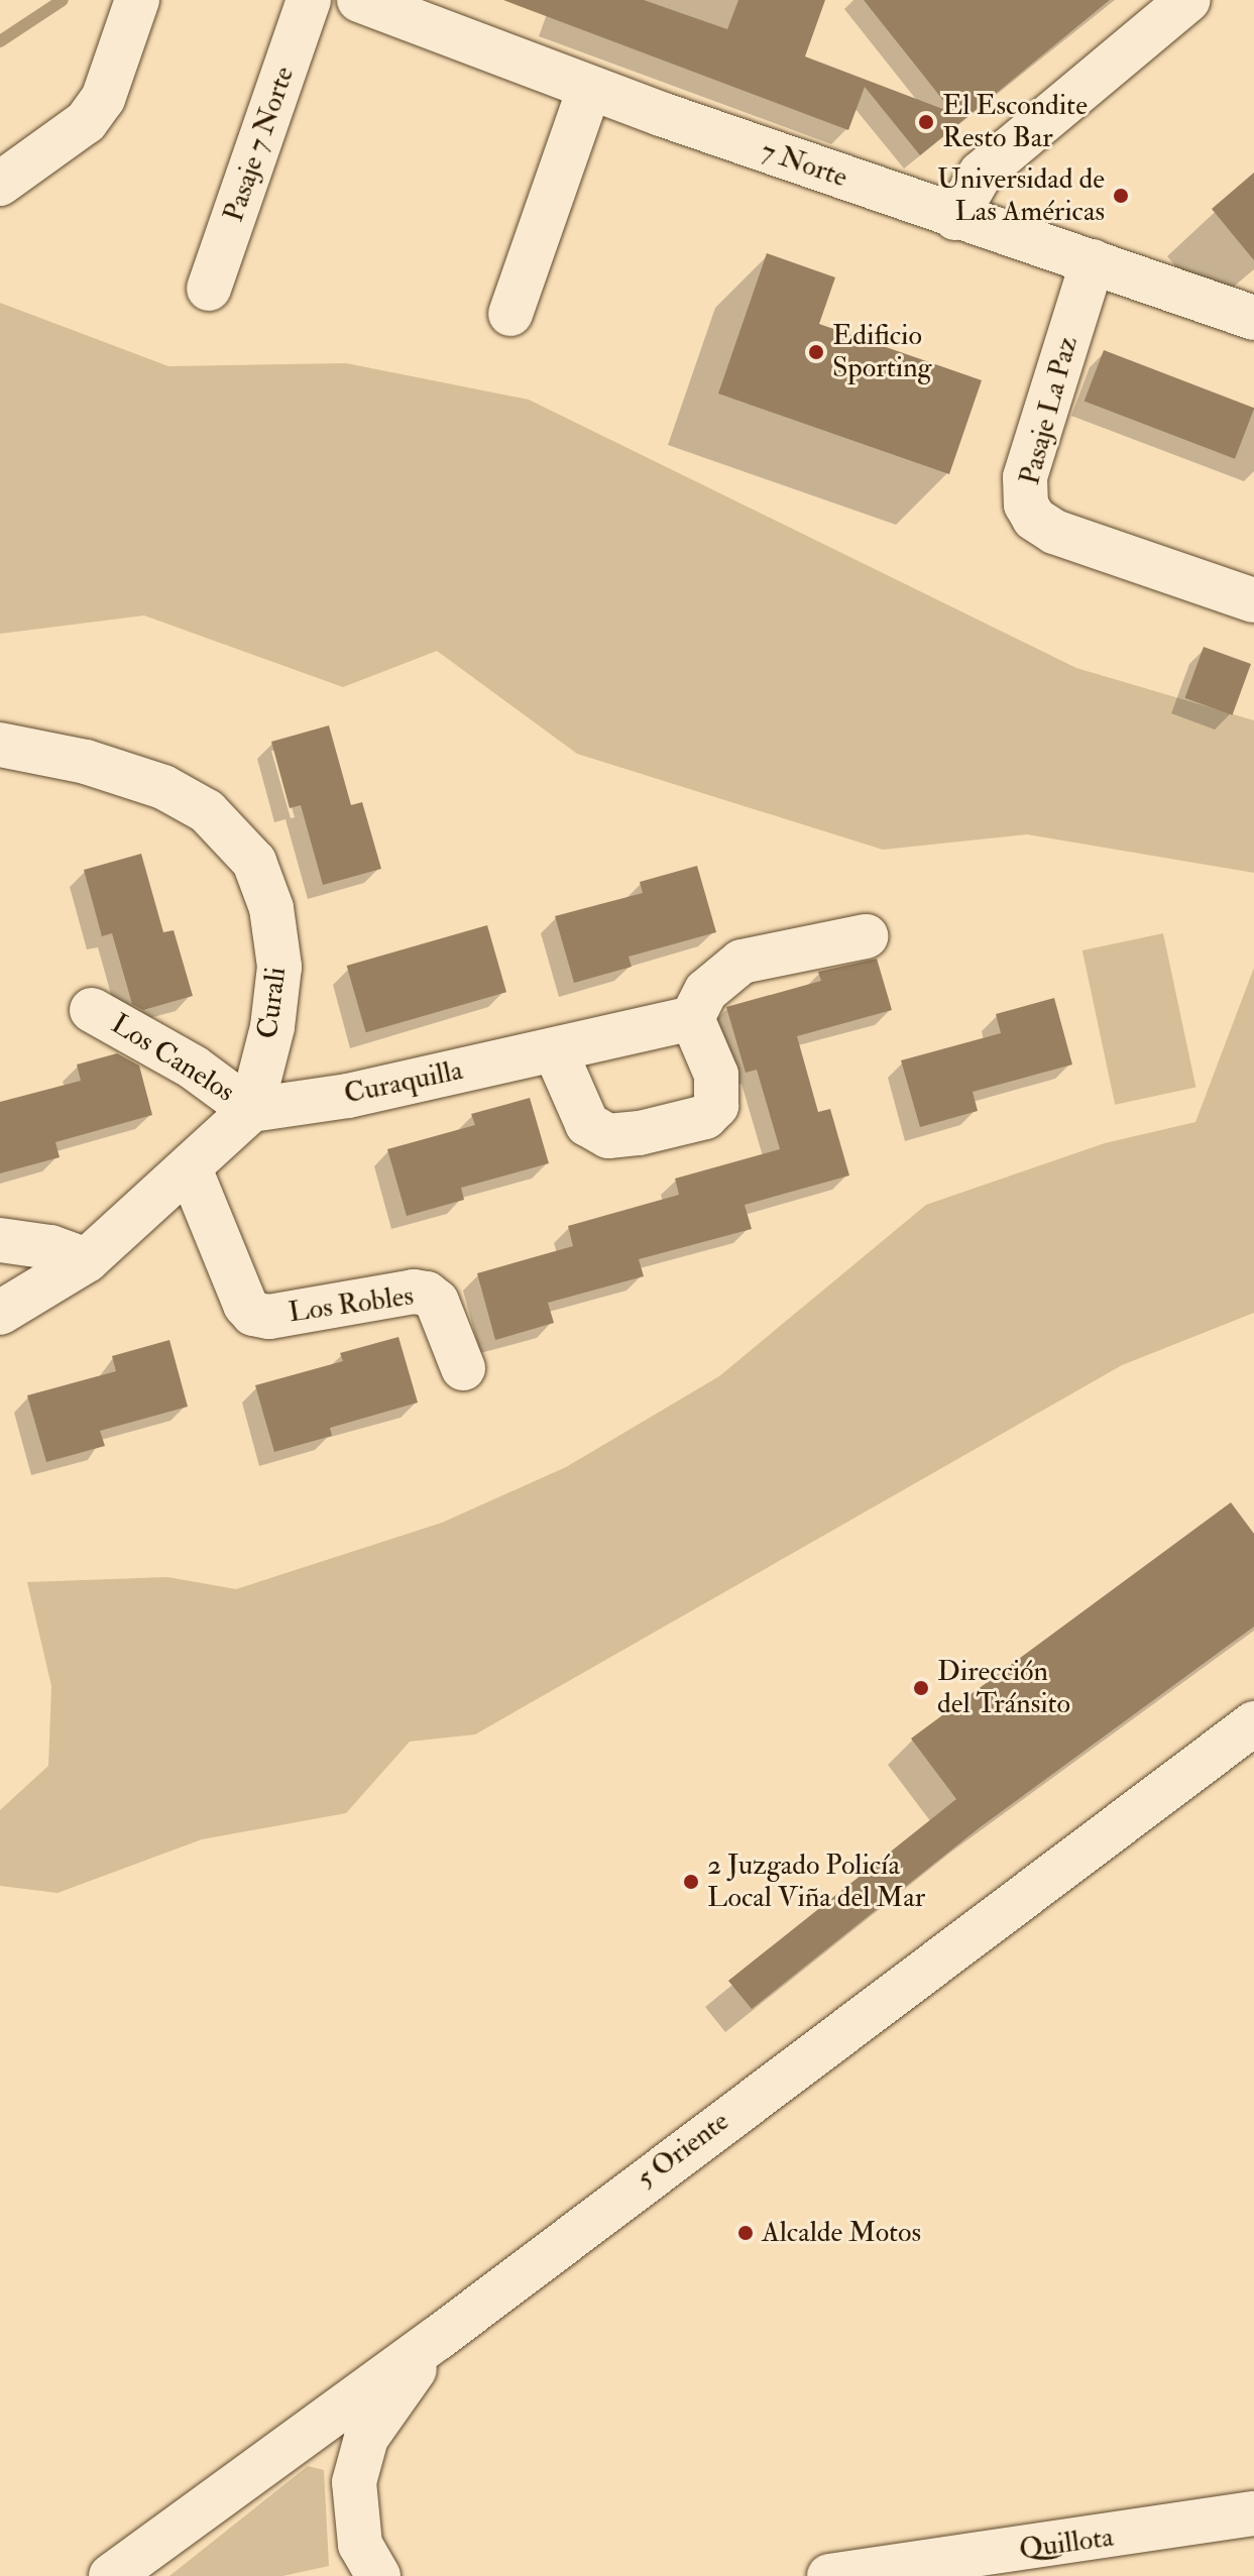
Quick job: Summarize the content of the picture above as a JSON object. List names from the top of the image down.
{
  "streets": {
    "street": [
      "Pasaje 7 Norte",
      "7 Norte",
      "Pasaje La Paz",
      "Curali",
      "Los Canelos",
      "Curaquilla",
      "Los Robles",
      "5 Oriente",
      "Quillota"
    ]
  },
  "crossings": [
    ["7 Norte", "Pasaje La Paz"],
    ["Curali", "Los Canelos"],
    ["Curali", "Curaquilla"],
    ["Los Canelos", "Curaquilla"]
  ],
  "places": [
    "El Escondite Resto Bar",
    "Universidad de Las Américas",
    "Edificio Sporting",
    "Dirección del Tránsito",
    "2 Juzgado Policía Local Viña del Mar",
    "Alcalde Motos"
  ]
}
